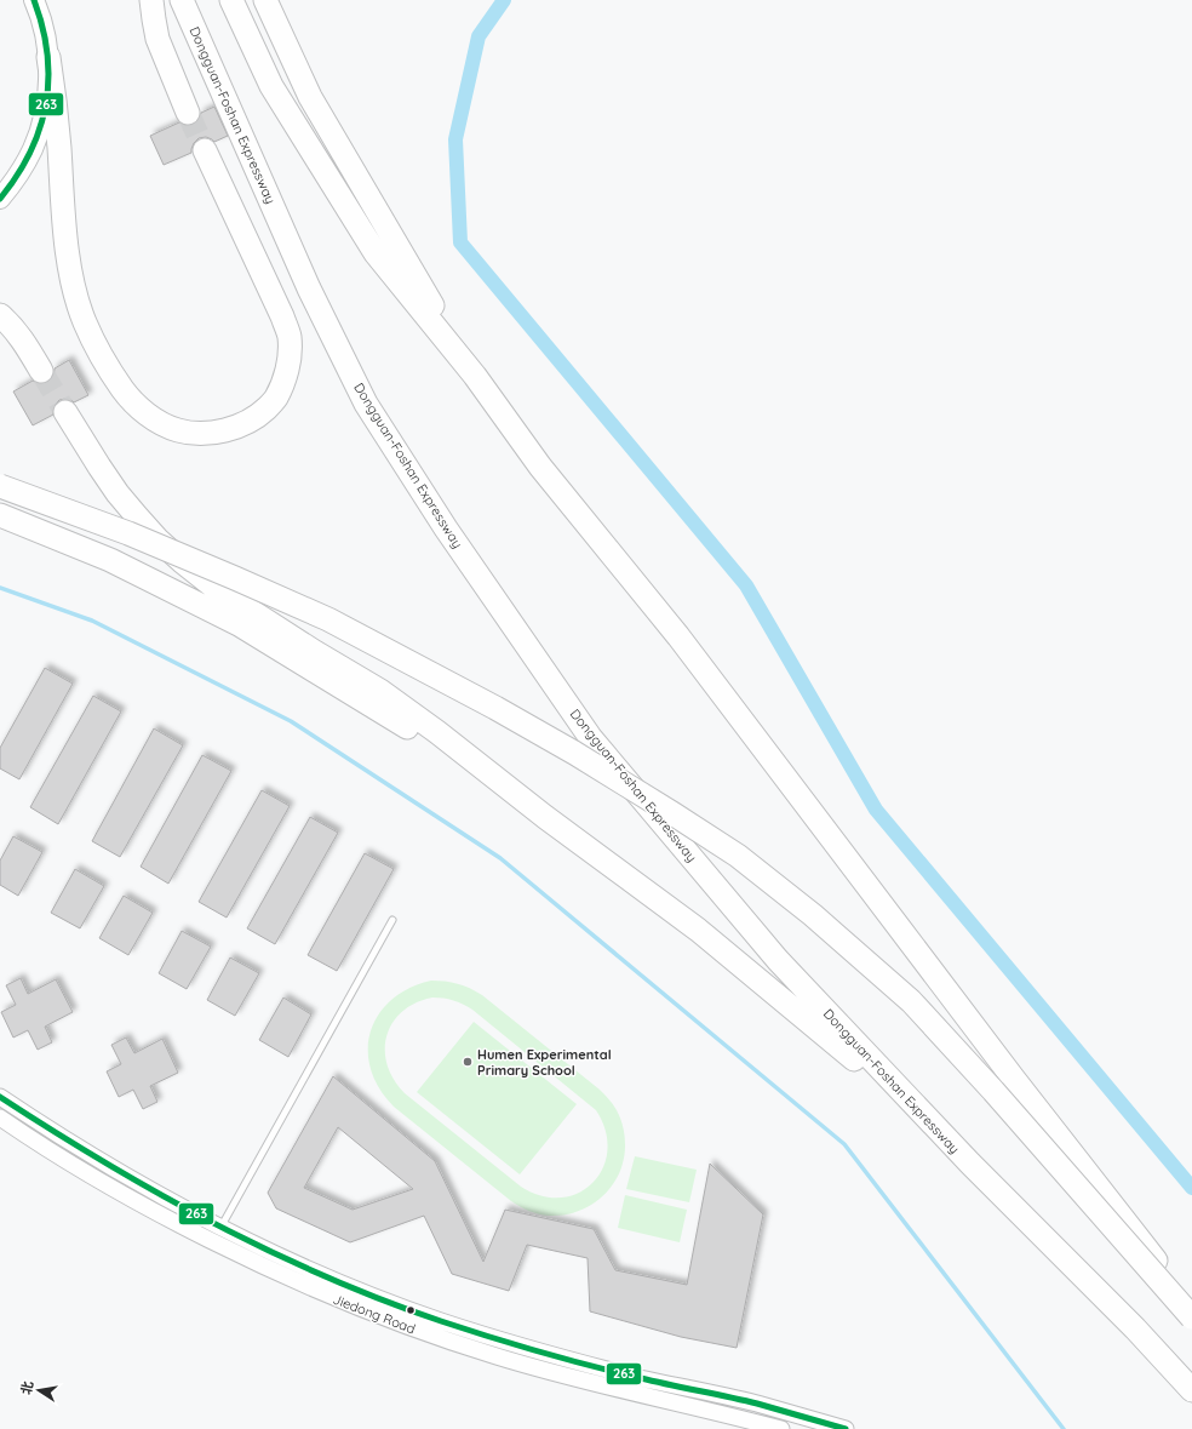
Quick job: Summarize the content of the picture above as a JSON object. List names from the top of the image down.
{
  "streets": {
    "highway": ["Dongguan-Foshan Expressway"],
    "street": ["Jiedong Road"]
  },
  "places": ["Humen Experimental Primary School"],
  "lines": ["transit line 263"],
  "north": "left"
}
